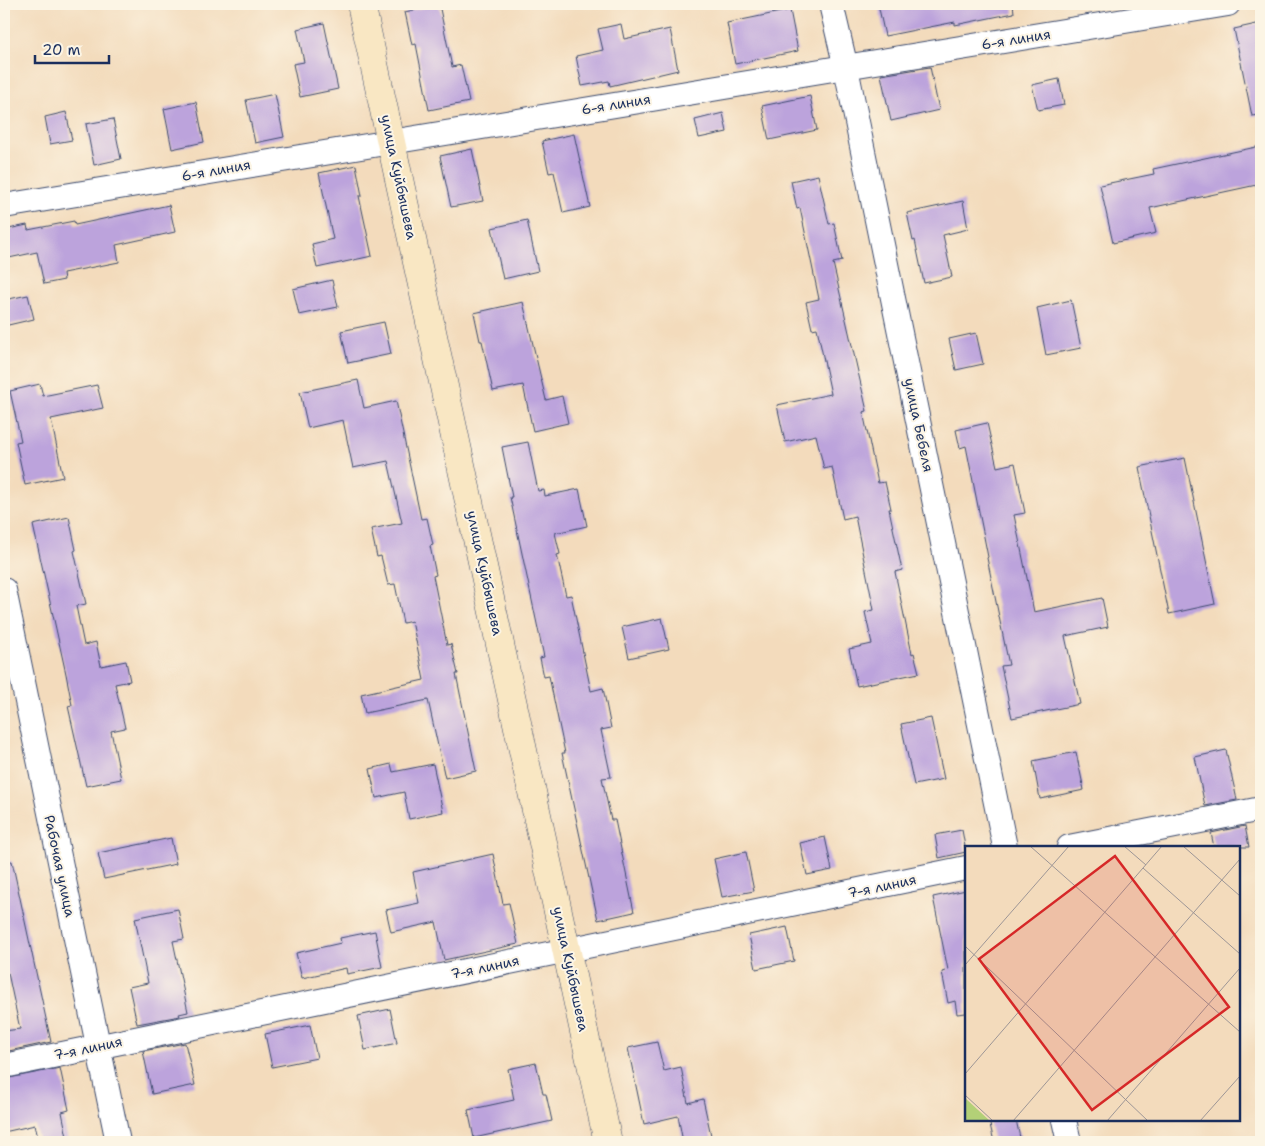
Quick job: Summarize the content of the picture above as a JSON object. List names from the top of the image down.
{
  "streets": {
    "street": [
      "6-я линия",
      "улица Куйбышева",
      "улица Бебеля",
      "Рабочая улица",
      "7-я линия"
    ]
  },
  "crossings": [
    ["6-я линия", "улица Куйбышева"],
    ["6-я линия", "улица Бебеля"],
    ["улица Куйбышева", "7-я линия"],
    ["Рабочая улица", "7-я линия"]
  ],
  "scale_bar": "20 m"
}
